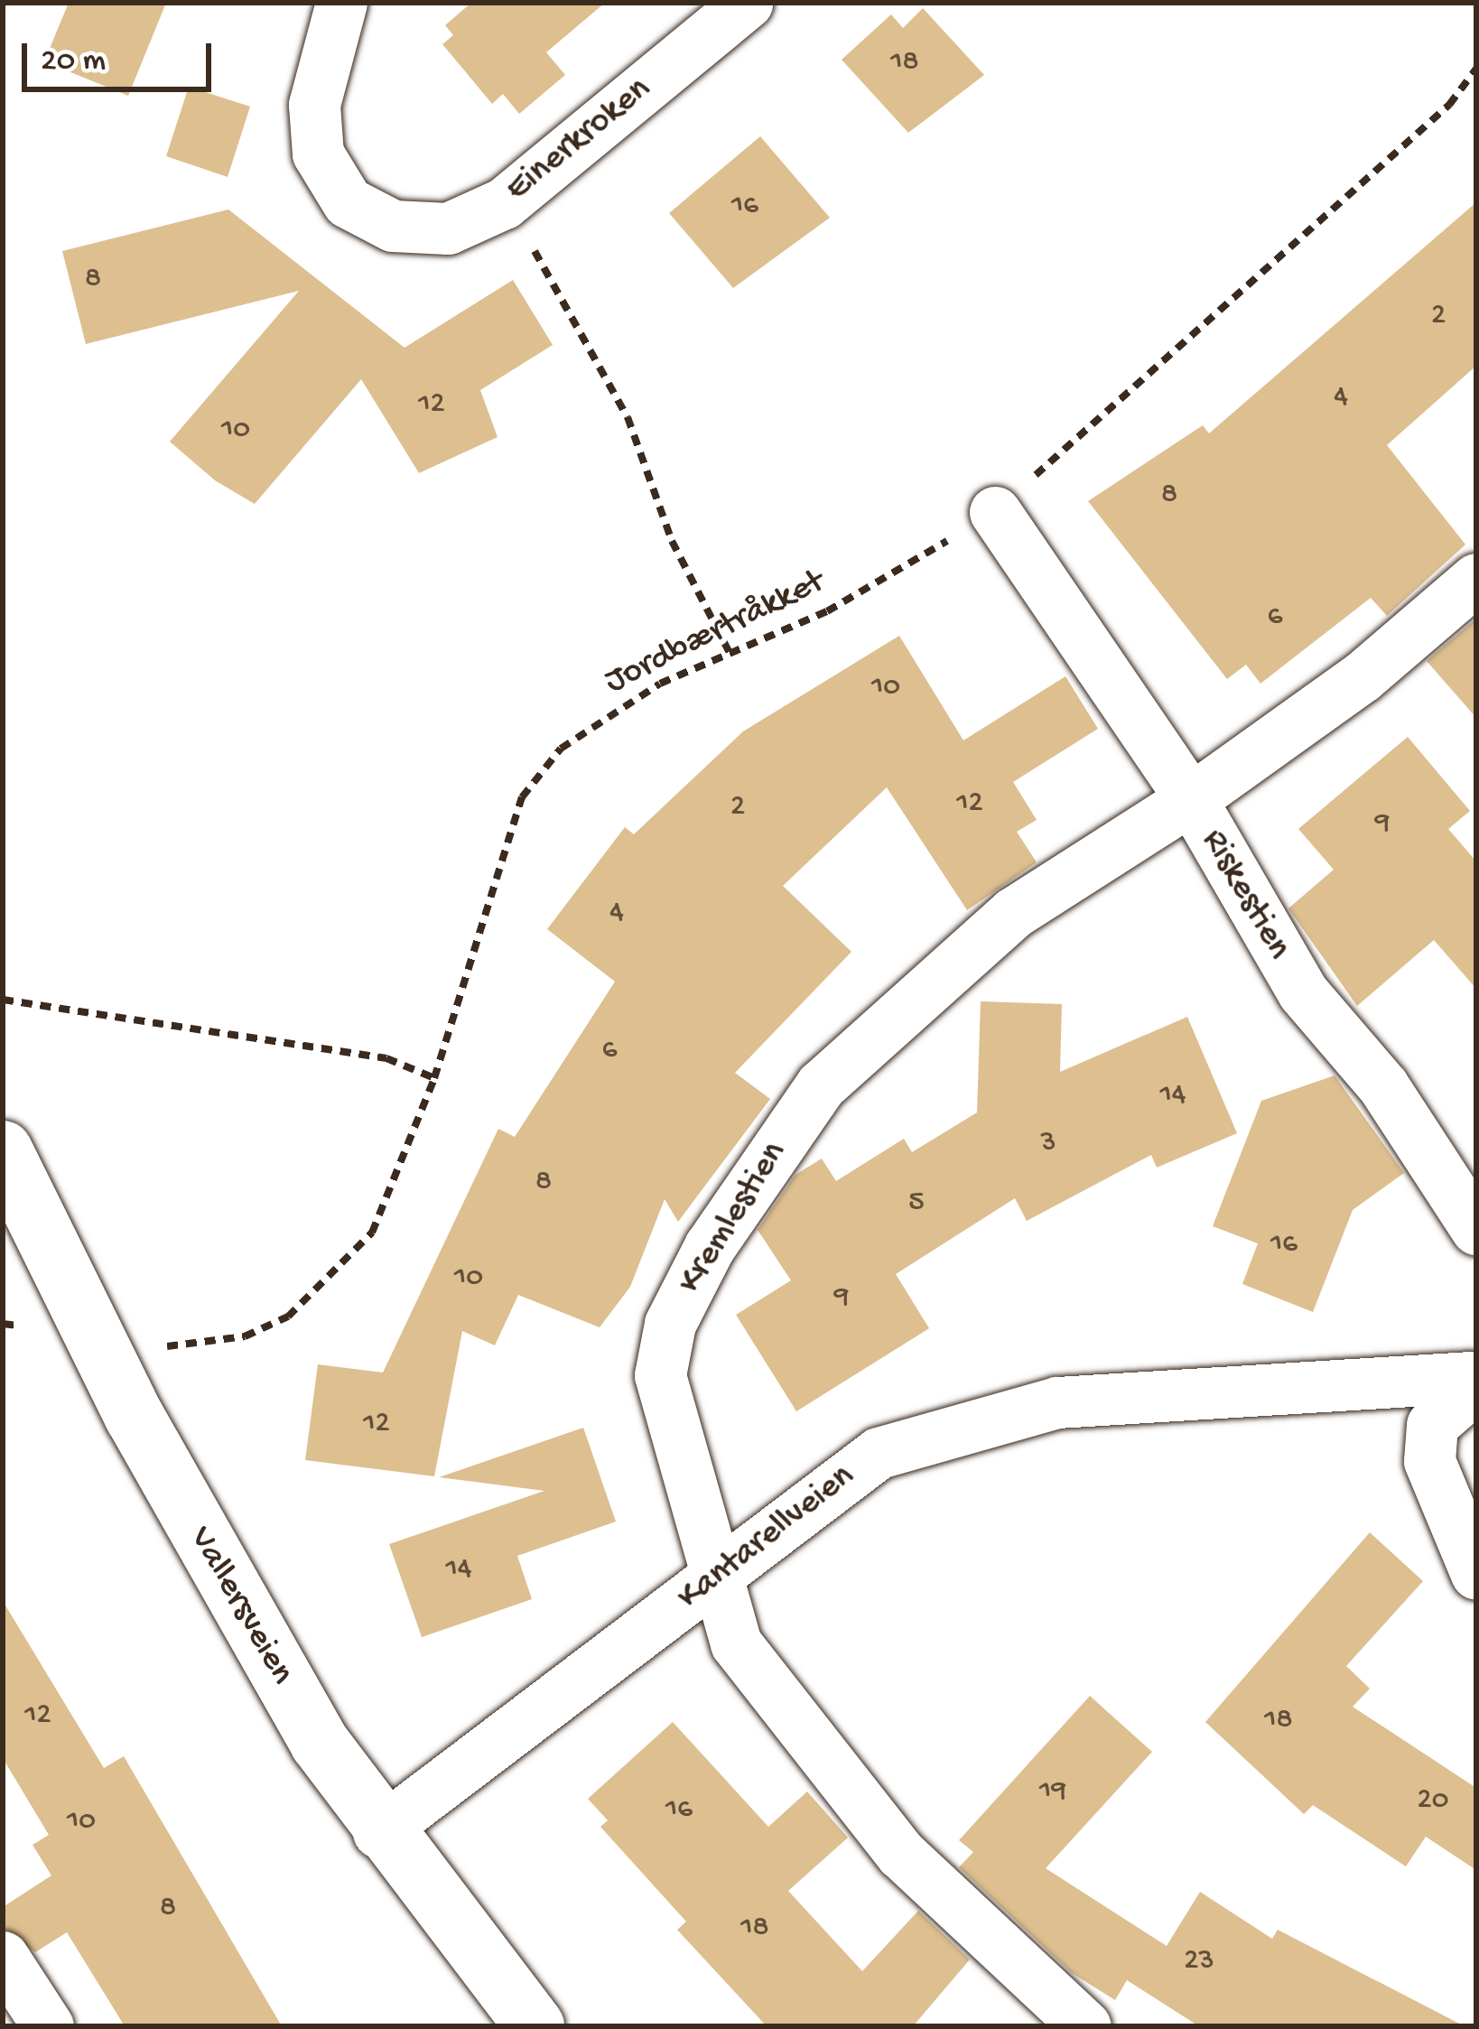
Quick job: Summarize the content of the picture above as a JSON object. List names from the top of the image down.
{
  "streets": {
    "main road": ["Vallersveien"],
    "street": [
      "Einerkroken",
      "Riskestien",
      "Kremlestien",
      "Kantarellveien"
    ],
    "path": ["Jordbærtråkket"]
  },
  "crossings": [
    ["Riskestien", "Kremlestien"],
    ["Kremlestien", "Kantarellveien"],
    ["Kantarellveien", "Vallersveien"]
  ],
  "house_numbers": [
    "18",
    "16",
    "8",
    "2",
    "4",
    "12",
    "10",
    "8",
    "6",
    "10",
    "12",
    "2",
    "9",
    "4",
    "6",
    "14",
    "3",
    "8",
    "5",
    "16",
    "10",
    "9",
    "12",
    "14",
    "12",
    "18",
    "19",
    "20",
    "16",
    "10",
    "8",
    "18",
    "23"
  ],
  "scale_bar": "20 m"
}
